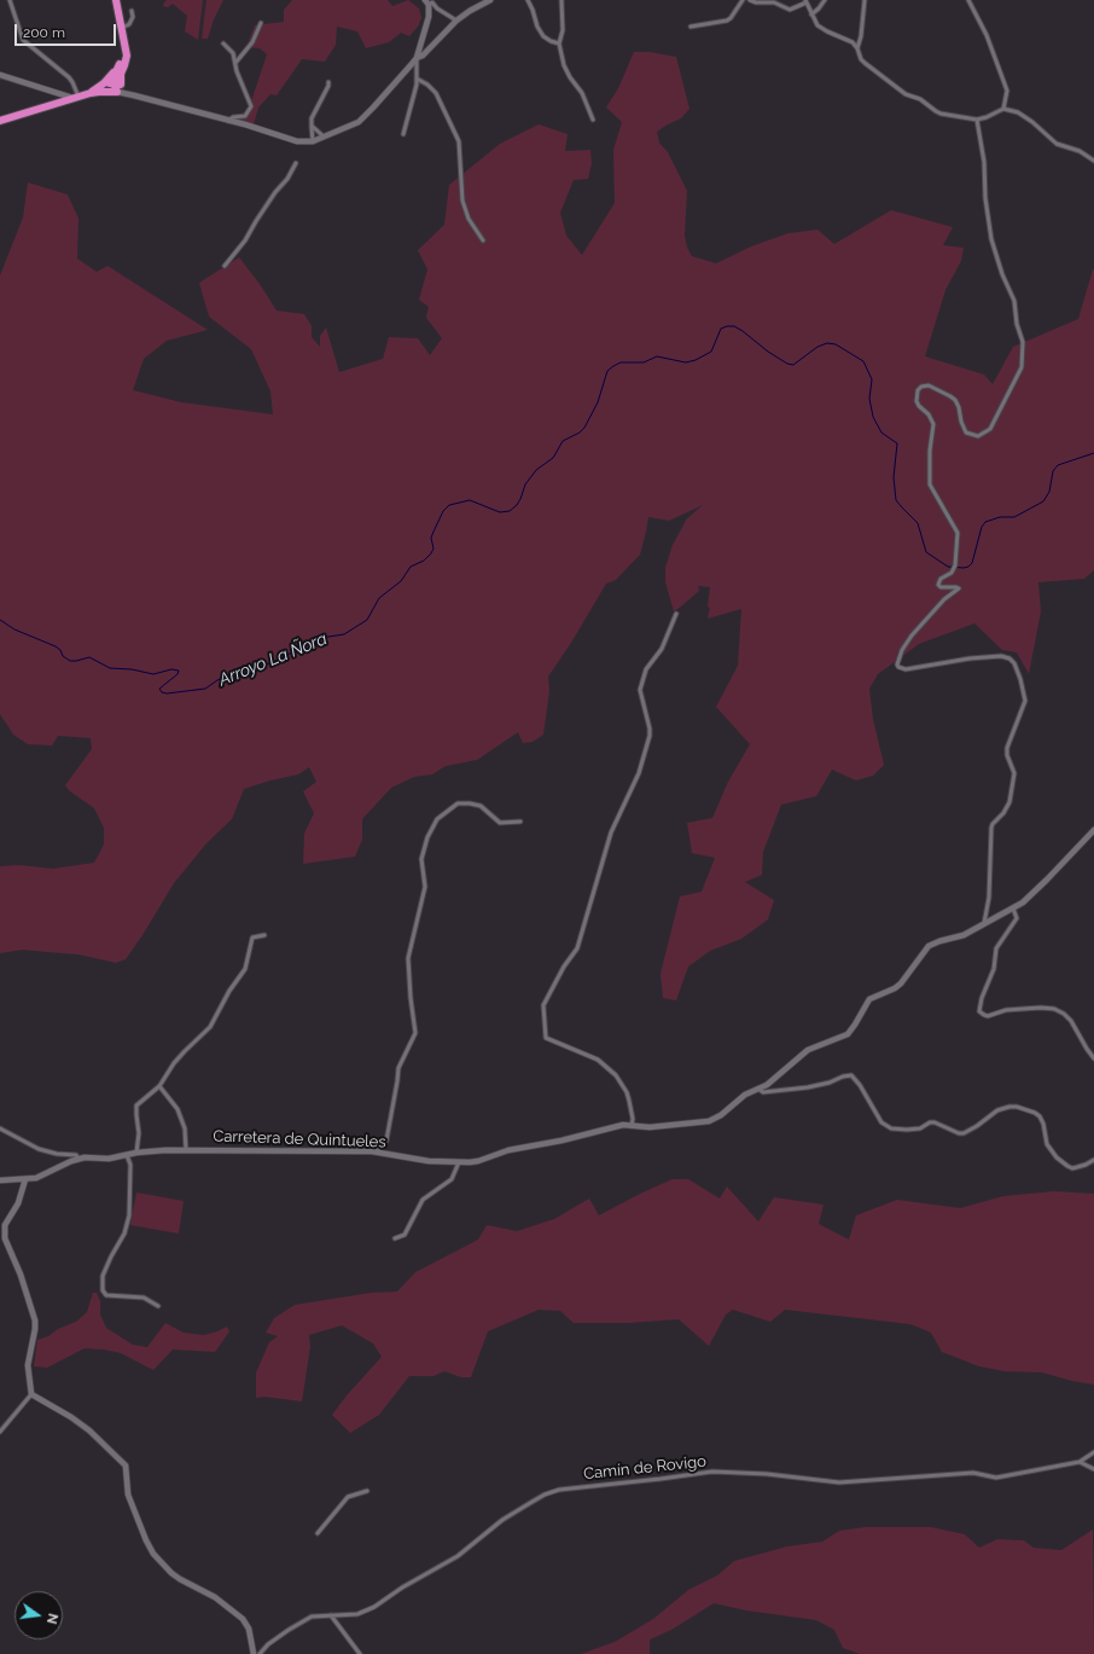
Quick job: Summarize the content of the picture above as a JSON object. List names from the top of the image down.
{
  "streets": {
    "street": ["Carretera de Quintueles", "Camín de Rovigo"]
  },
  "water": ["Arroyo La Ñora"],
  "scale_bar": "200 m",
  "north": "right"
}
